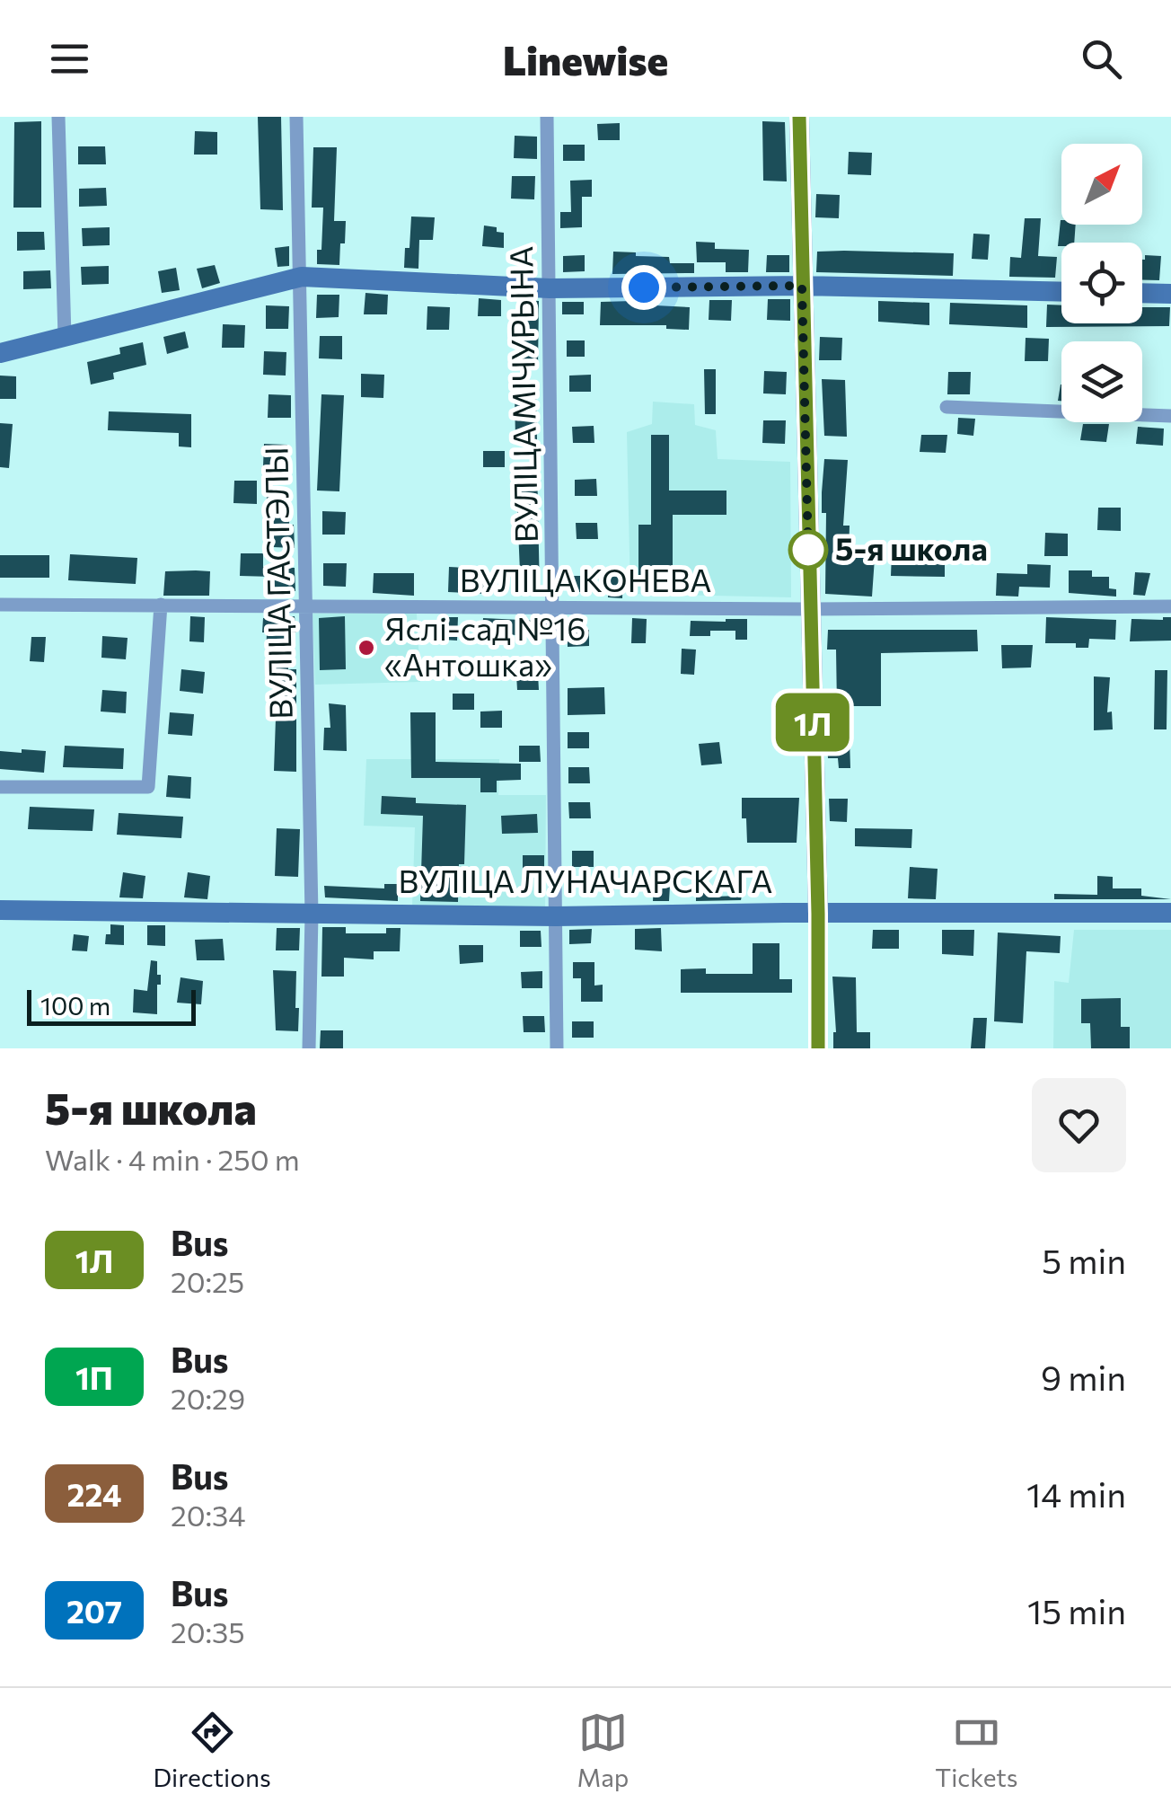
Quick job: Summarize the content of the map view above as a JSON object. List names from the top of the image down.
{
  "streets": {
    "street": [
      "ВУЛІЦА МІЧУРЫНА",
      "ВУЛІЦА КОНЕВА",
      "ВУЛІЦА ГАСТЭЛЫ",
      "ВУЛІЦА ЛУНАЧАРСКАГА"
    ]
  },
  "crossings": [
    ["ВУЛІЦА МІЧУРЫНА", "ВУЛІЦА КОНЕВА"],
    ["ВУЛІЦА МІЧУРЫНА", "ВУЛІЦА ЛУНАЧАРСКАГА"],
    ["ВУЛІЦА КОНЕВА", "ВУЛІЦА ГАСТЭЛЫ"],
    ["ВУЛІЦА ГАСТЭЛЫ", "ВУЛІЦА ЛУНАЧАРСКАГА"]
  ],
  "places": ["5-я школа", "Яслі-сад №16 «Антошка»"],
  "lines": ["bus line 1Л"],
  "scale_bar": "100 m",
  "north": "top right",
  "page": {
    "header": "Linewise",
    "on_map": "1Л",
    "scale": "100 m",
    "heading": ["5-я школа", "Walk · 4 min · 250 m"],
    "list": [
      {
        "mark": "1Л",
        "name": "Bus",
        "note": "20:25",
        "value": "5 min"
      },
      {
        "mark": "1П",
        "name": "Bus",
        "note": "20:29",
        "value": "9 min"
      },
      {
        "mark": "224",
        "name": "Bus",
        "note": "20:34",
        "value": "14 min"
      },
      {
        "mark": "207",
        "name": "Bus",
        "note": "20:35",
        "value": "15 min"
      }
    ],
    "tabs": ["Directions", "Map", "Tickets"]
  }
}
